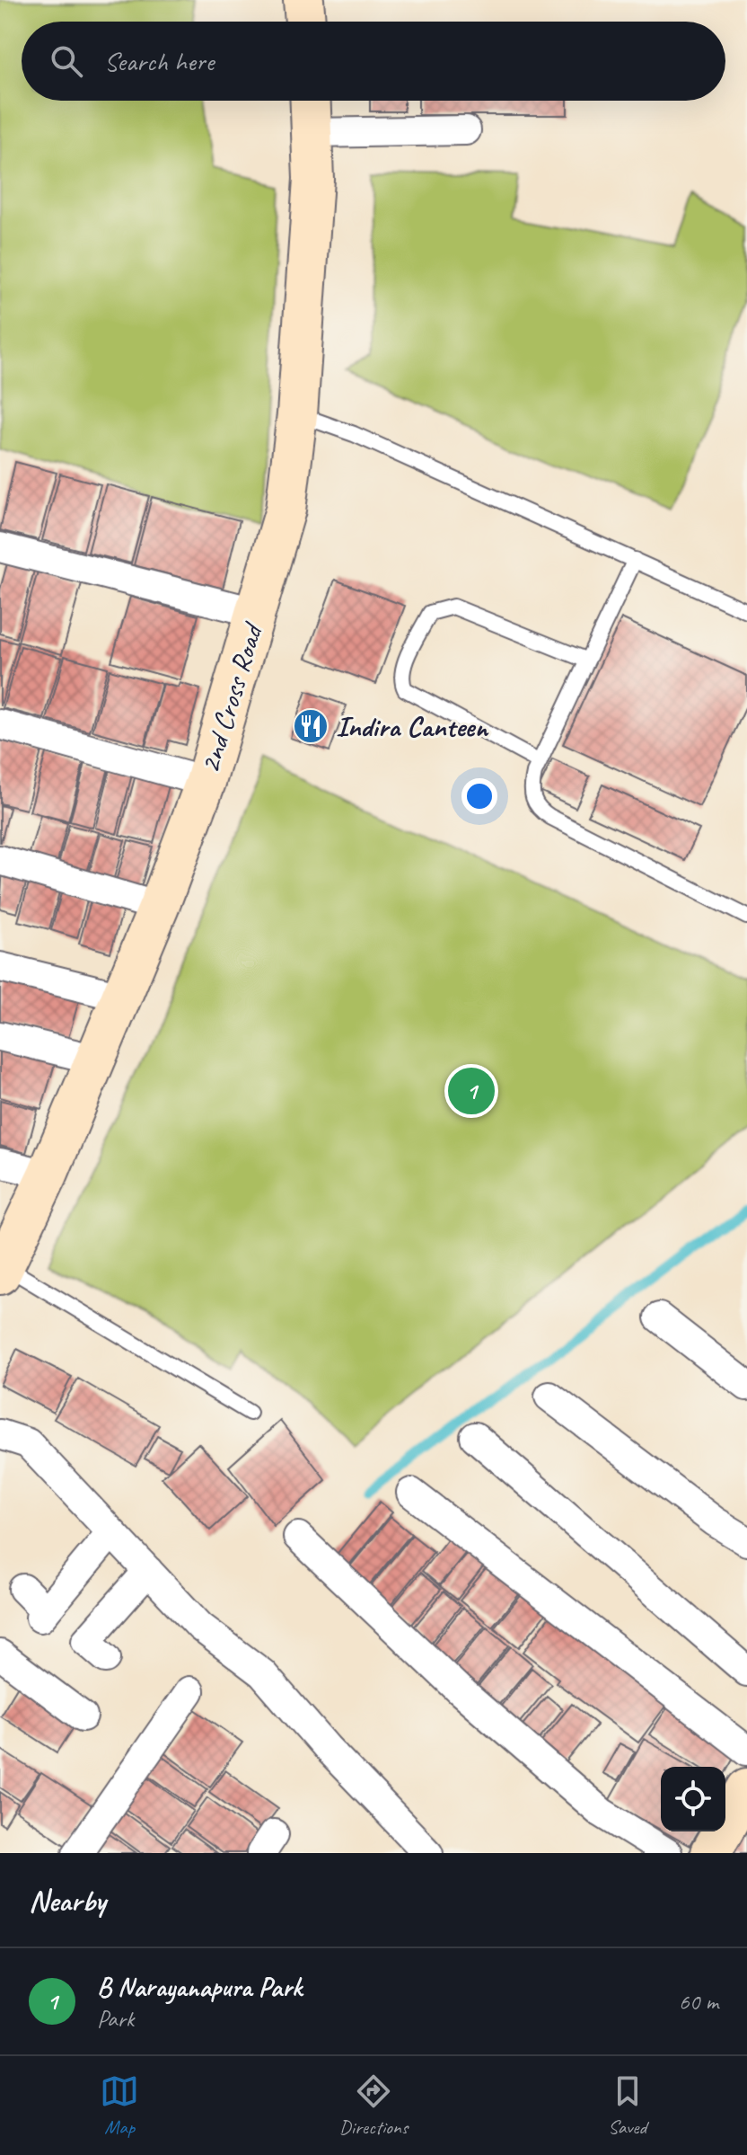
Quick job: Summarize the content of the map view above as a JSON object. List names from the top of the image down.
{
  "streets": {
    "street": ["2nd Cross Road"]
  },
  "places": {
    "restaurant": ["Indira Canteen"]
  },
  "page": {
    "search": "Search here",
    "pins": "1",
    "heading": "Nearby",
    "list": [
      {
        "mark": "1",
        "name": "B Narayanapura Park",
        "note": "Park",
        "value": "60 m"
      }
    ],
    "nav": ["Map", "Directions", "Saved"]
  }
}
